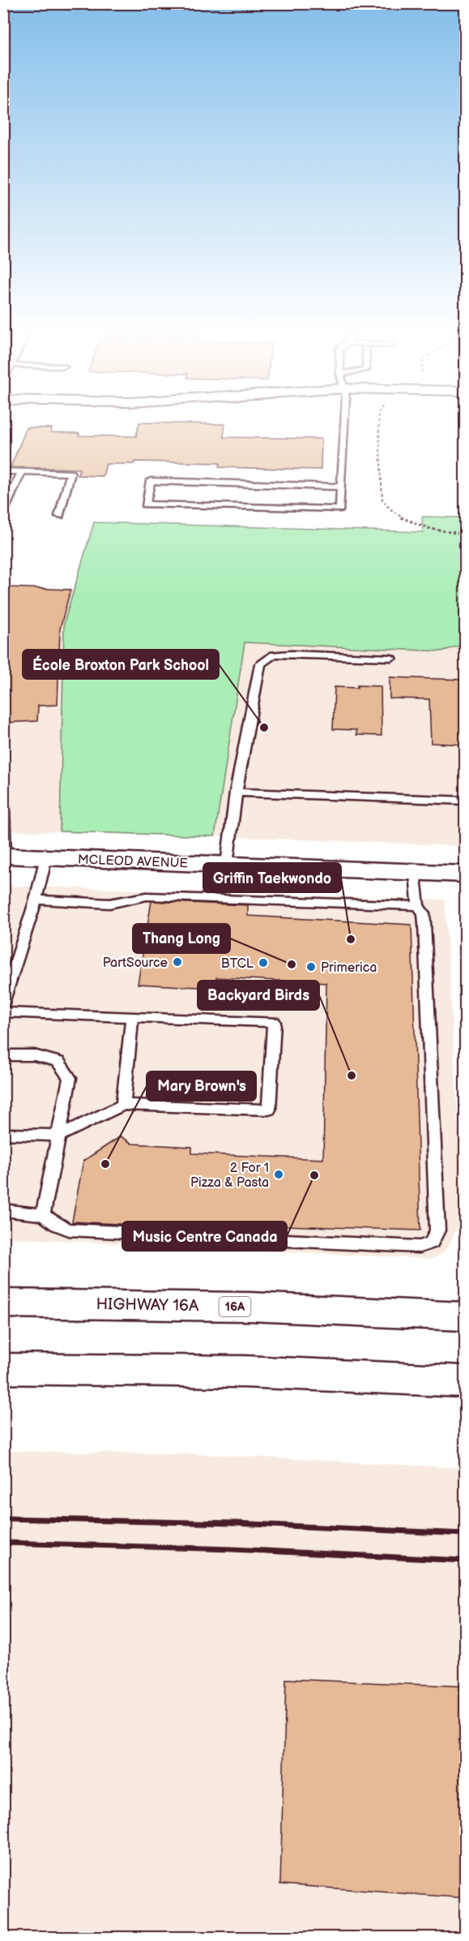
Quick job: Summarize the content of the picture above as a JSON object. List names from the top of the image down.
{
  "streets": {
    "main road": ["MCLEOD AVENUE", "HIGHWAY 16A", "16A"]
  },
  "places": [
    "École Broxton Park School",
    "Griffin Taekwondo",
    "PartSource",
    "BTCL",
    "Thang Long",
    "Primerica",
    "Backyard Birds",
    "Mary Brown's",
    "2 For 1 Pizza & Pasta",
    "Music Centre Canada"
  ]
}
